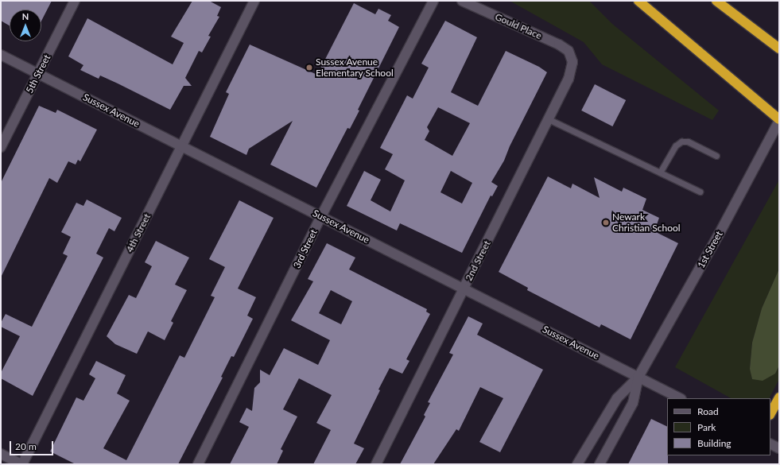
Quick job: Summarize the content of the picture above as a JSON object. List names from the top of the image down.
{
  "streets": {
    "street": [
      "Gould Place",
      "5th Street",
      "Sussex Avenue",
      "4th Street",
      "3rd Street",
      "1st Street",
      "2nd Street"
    ]
  },
  "crossings": [
    ["Gould Place", "2nd Street"],
    ["5th Street", "Sussex Avenue"],
    ["Sussex Avenue", "4th Street"],
    ["Sussex Avenue", "3rd Street"],
    ["Sussex Avenue", "1st Street"],
    ["Sussex Avenue", "2nd Street"]
  ],
  "places": ["Sussex Avenue Elementary School", "Newark Christian School"],
  "legend": ["Road", "Park", "Building"],
  "scale_bar": "20 m",
  "north": "top"
}
